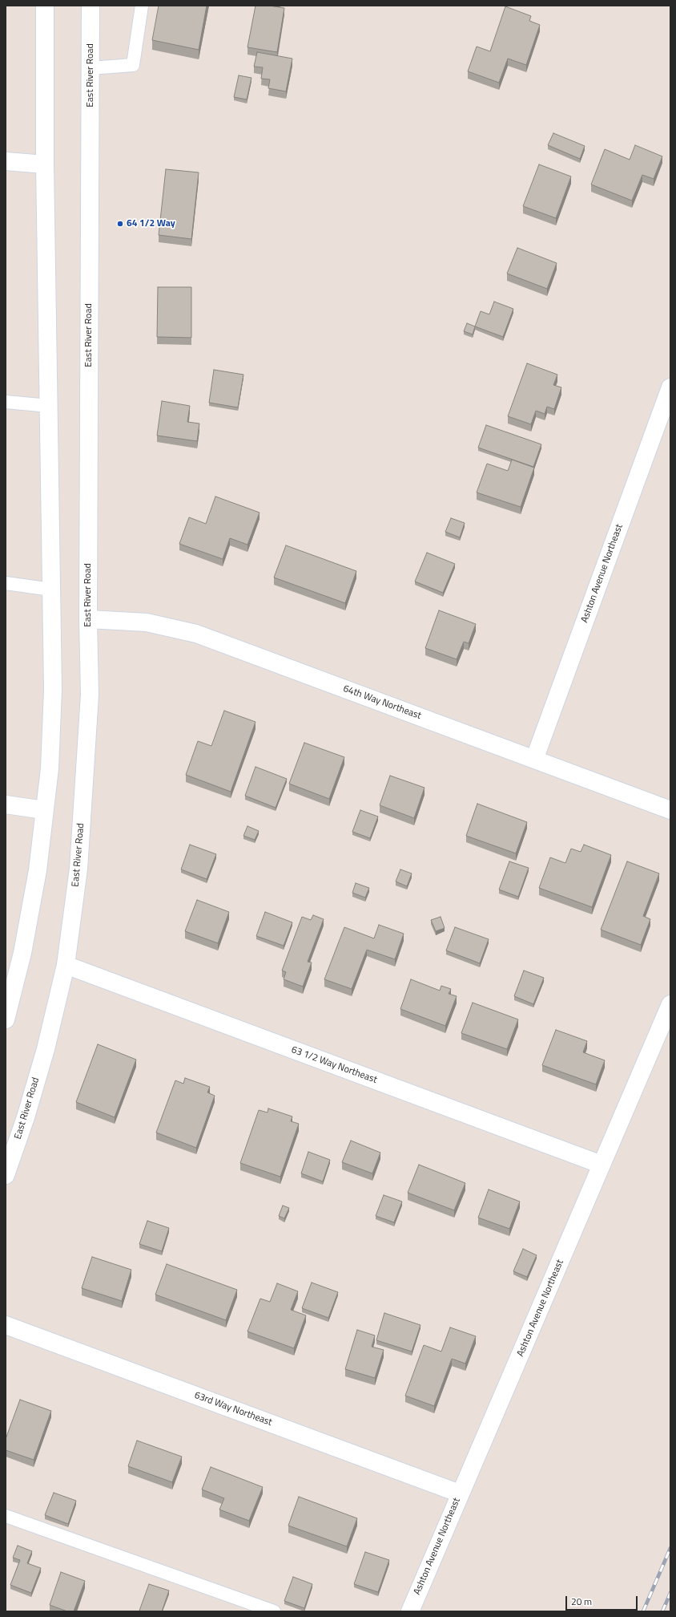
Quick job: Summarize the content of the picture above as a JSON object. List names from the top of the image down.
{
  "streets": {
    "street": [
      "East River Road",
      "Ashton Avenue Northeast",
      "64th Way Northeast",
      "63 1/2 Way Northeast",
      "63rd Way Northeast"
    ]
  },
  "crossings": [
    ["East River Road", "64th Way Northeast"],
    ["East River Road", "63 1/2 Way Northeast"],
    ["Ashton Avenue Northeast", "64th Way Northeast"],
    ["Ashton Avenue Northeast", "63 1/2 Way Northeast"],
    ["Ashton Avenue Northeast", "63rd Way Northeast"]
  ],
  "places": ["64 1/2 Way"],
  "scale_bar": "20 m"
}
